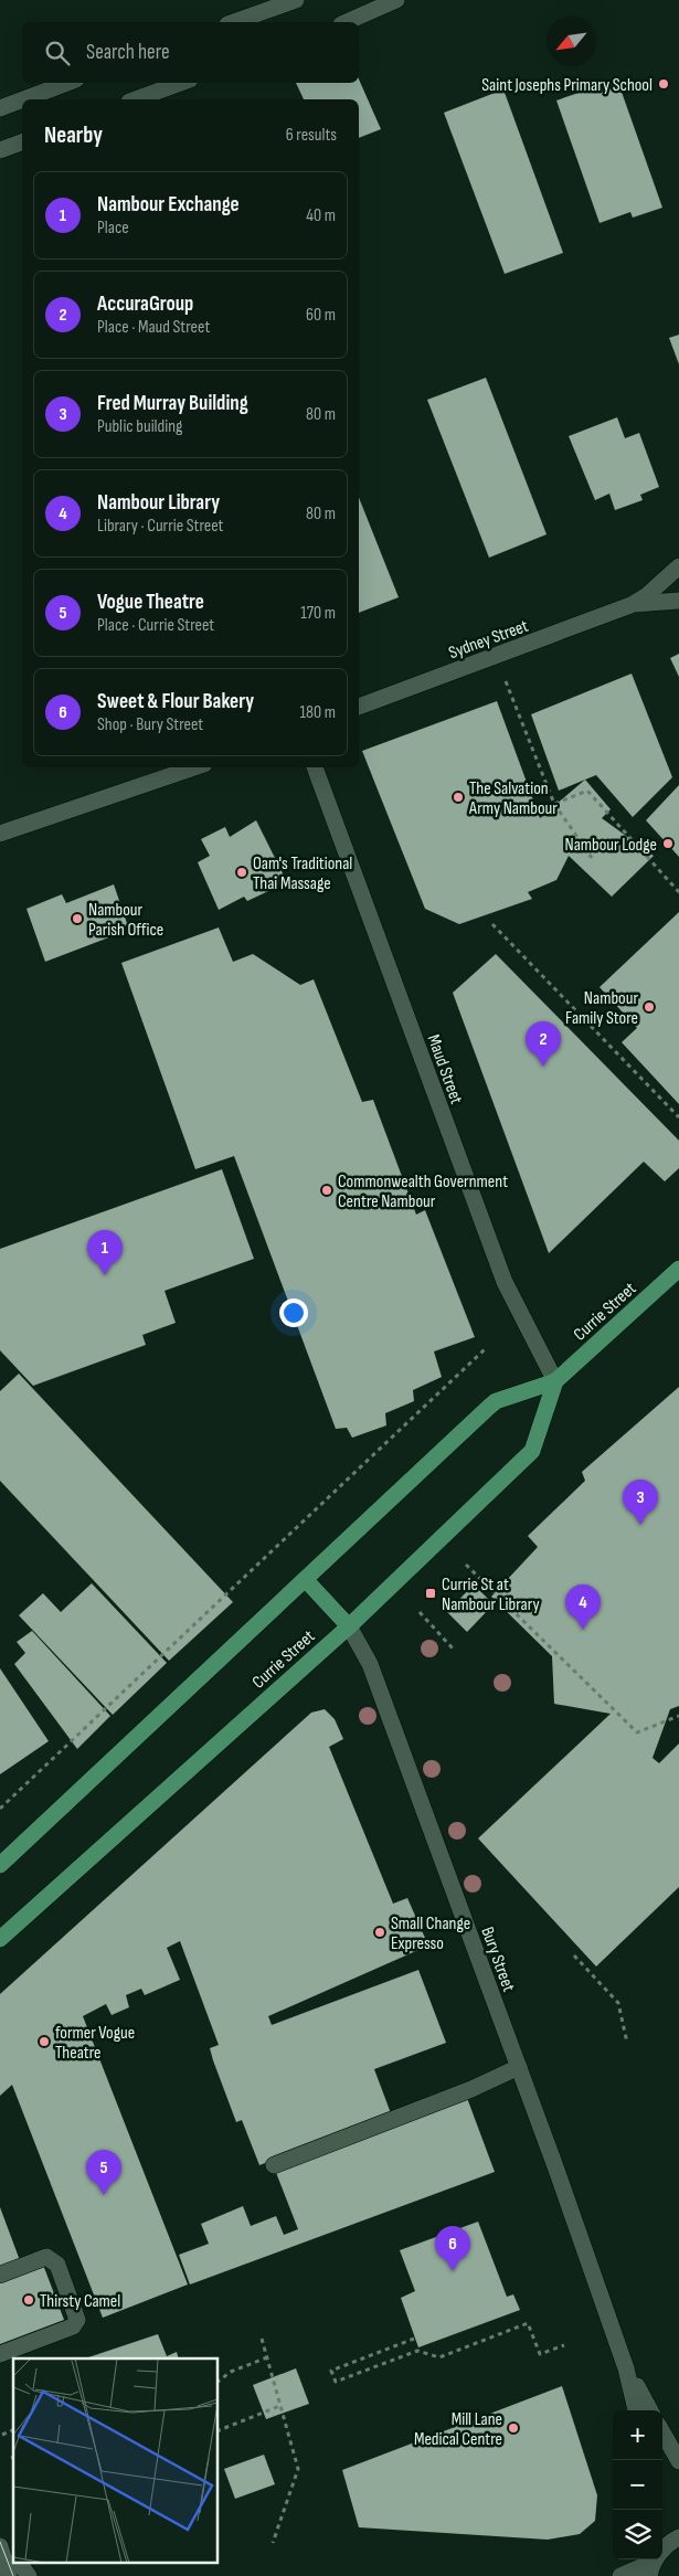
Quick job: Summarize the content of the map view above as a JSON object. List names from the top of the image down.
{
  "streets": {
    "main road": ["Currie Street", "Bury Street"],
    "street": ["Sydney Street", "Maud Street"]
  },
  "crossings": [
    ["Maud Street", "Currie Street"],
    ["Currie Street", "Bury Street"]
  ],
  "places": {
    "other": [
      "Saint Josephs Primary School",
      "The Salvation Army Nambour",
      "Nambour Lodge",
      "Oam's Traditional Thai Massage",
      "Nambour Parish Office",
      "Nambour Family Store",
      "Commonwealth Government Centre Nambour",
      "Small Change Expresso",
      "former Vogue Theatre",
      "Thirsty Camel",
      "Mill Lane Medical Centre"
    ],
    "transit": ["Currie St at Nambour Library"]
  },
  "north": "bottom left",
  "page": {
    "search": "Search here",
    "heading": ["Nearby", "6 results"],
    "list": [
      {
        "mark": "1",
        "name": "Nambour Exchange",
        "note": "Place",
        "value": "40 m"
      },
      {
        "mark": "2",
        "name": "AccuraGroup",
        "note": "Place · Maud Street",
        "value": "60 m"
      },
      {
        "mark": "3",
        "name": "Fred Murray Building",
        "note": "Public building",
        "value": "80 m"
      },
      {
        "mark": "4",
        "name": "Nambour Library",
        "note": "Library · Currie Street",
        "value": "80 m"
      },
      {
        "mark": "5",
        "name": "Vogue Theatre",
        "note": "Place · Currie Street",
        "value": "170 m"
      },
      {
        "mark": "6",
        "name": "Sweet & Flour Bakery",
        "note": "Shop · Bury Street",
        "value": "180 m"
      }
    ],
    "pins": [
      "2",
      "1",
      "3",
      "4",
      "5",
      "6"
    ],
    "map_buttons": ["+", "−"]
  }
}
